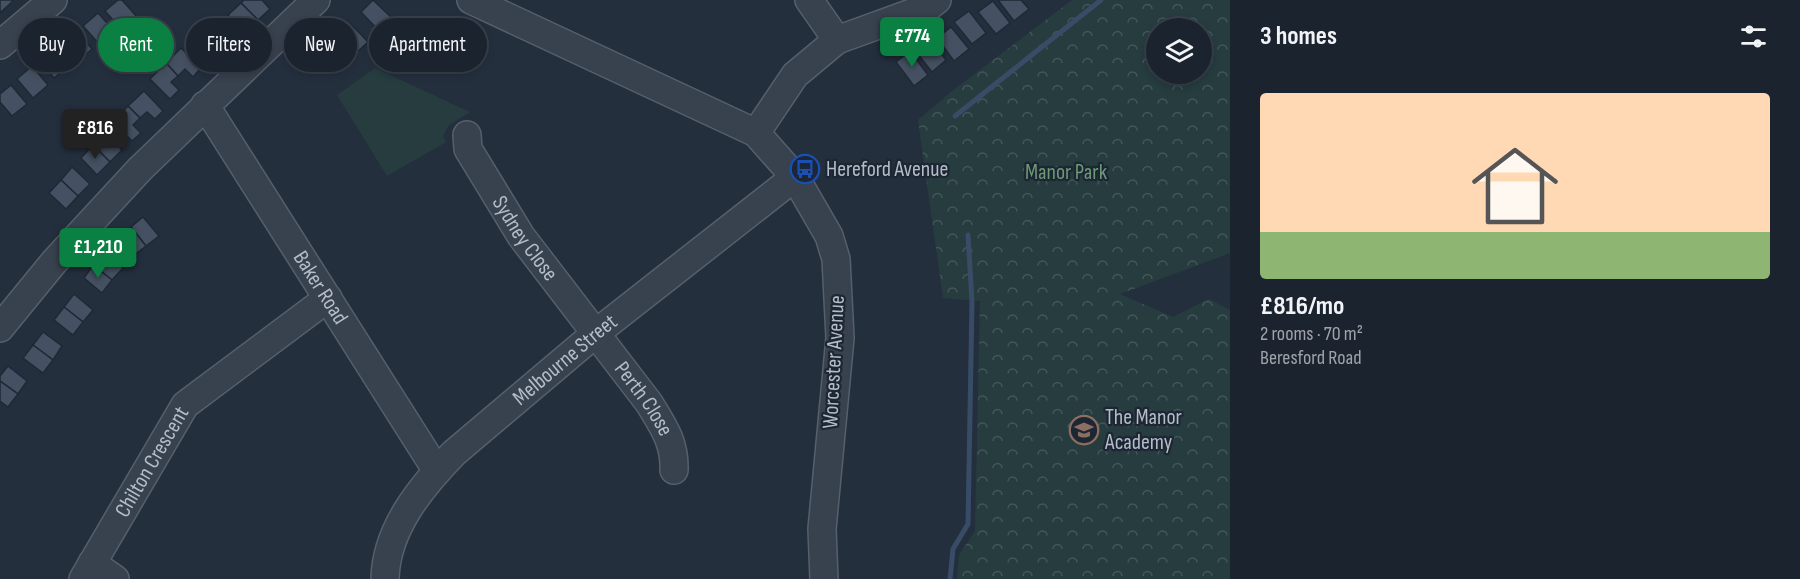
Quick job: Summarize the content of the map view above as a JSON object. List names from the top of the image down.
{
  "streets": {
    "street": [
      "Sydney Close",
      "Baker Road",
      "Melbourne Street",
      "Worcester Avenue",
      "Perth Close",
      "Chilton Crescent"
    ]
  },
  "crossings": [
    ["Sydney Close", "Melbourne Street"],
    ["Sydney Close", "Perth Close"],
    ["Baker Road", "Melbourne Street"],
    ["Baker Road", "Chilton Crescent"],
    ["Melbourne Street", "Worcester Avenue"],
    ["Melbourne Street", "Perth Close"]
  ],
  "parks": ["Manor Park"],
  "places": {
    "bus stop": ["Hereford Avenue"],
    "school or university": ["The Manor Academy"]
  },
  "page": {
    "heading": "3 homes",
    "price": ["£774", "£816", "£1,210"],
    "chip": [
      "Buy",
      "Rent",
      "Filters",
      "New",
      "Apartment"
    ],
    "list": [
      {
        "name": "£816/mo",
        "note": "2 rooms · 70 m² · Beresford Road"
      }
    ]
  }
}
